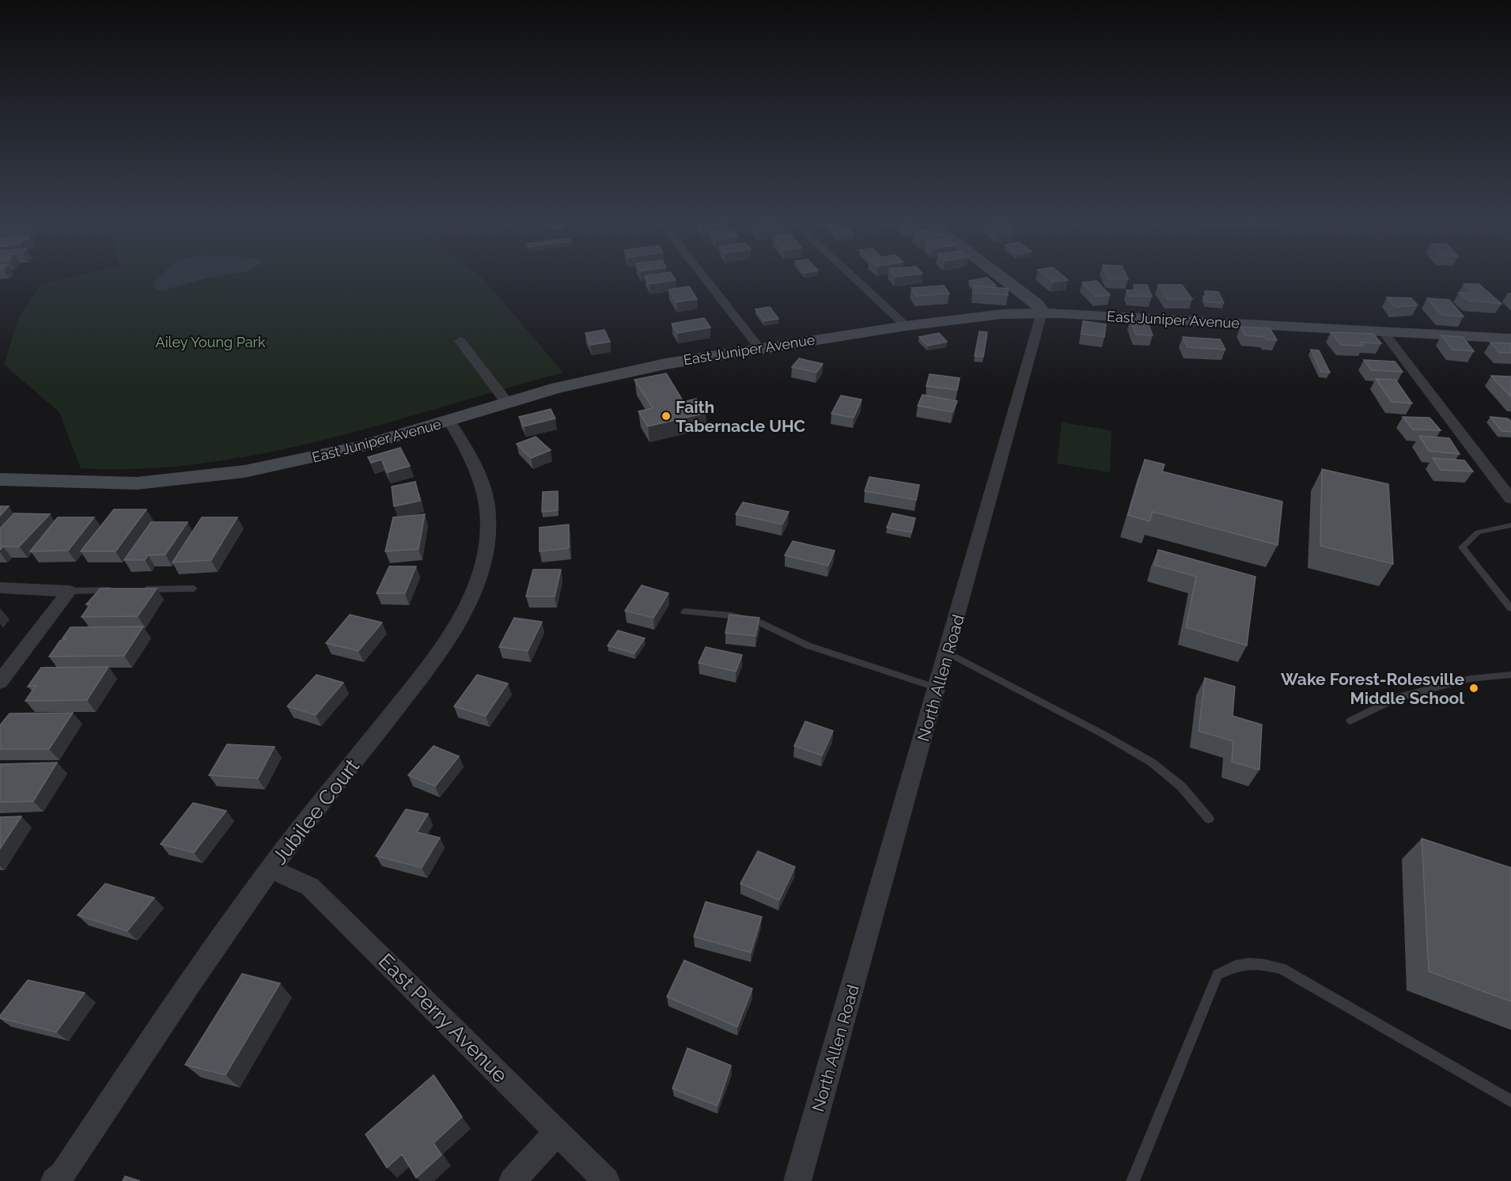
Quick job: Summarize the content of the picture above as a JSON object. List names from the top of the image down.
{
  "streets": {
    "street": [
      "East Juniper Avenue",
      "North Allen Road",
      "Jubilee Court",
      "East Perry Avenue"
    ]
  },
  "crossings": [
    ["East Juniper Avenue", "North Allen Road"],
    ["East Juniper Avenue", "Jubilee Court"],
    ["Jubilee Court", "East Perry Avenue"]
  ],
  "parks": ["Ailey Young Park"],
  "places": ["Faith Tabernacle UHC", "Wake Forest-Rolesville Middle School"]
}
